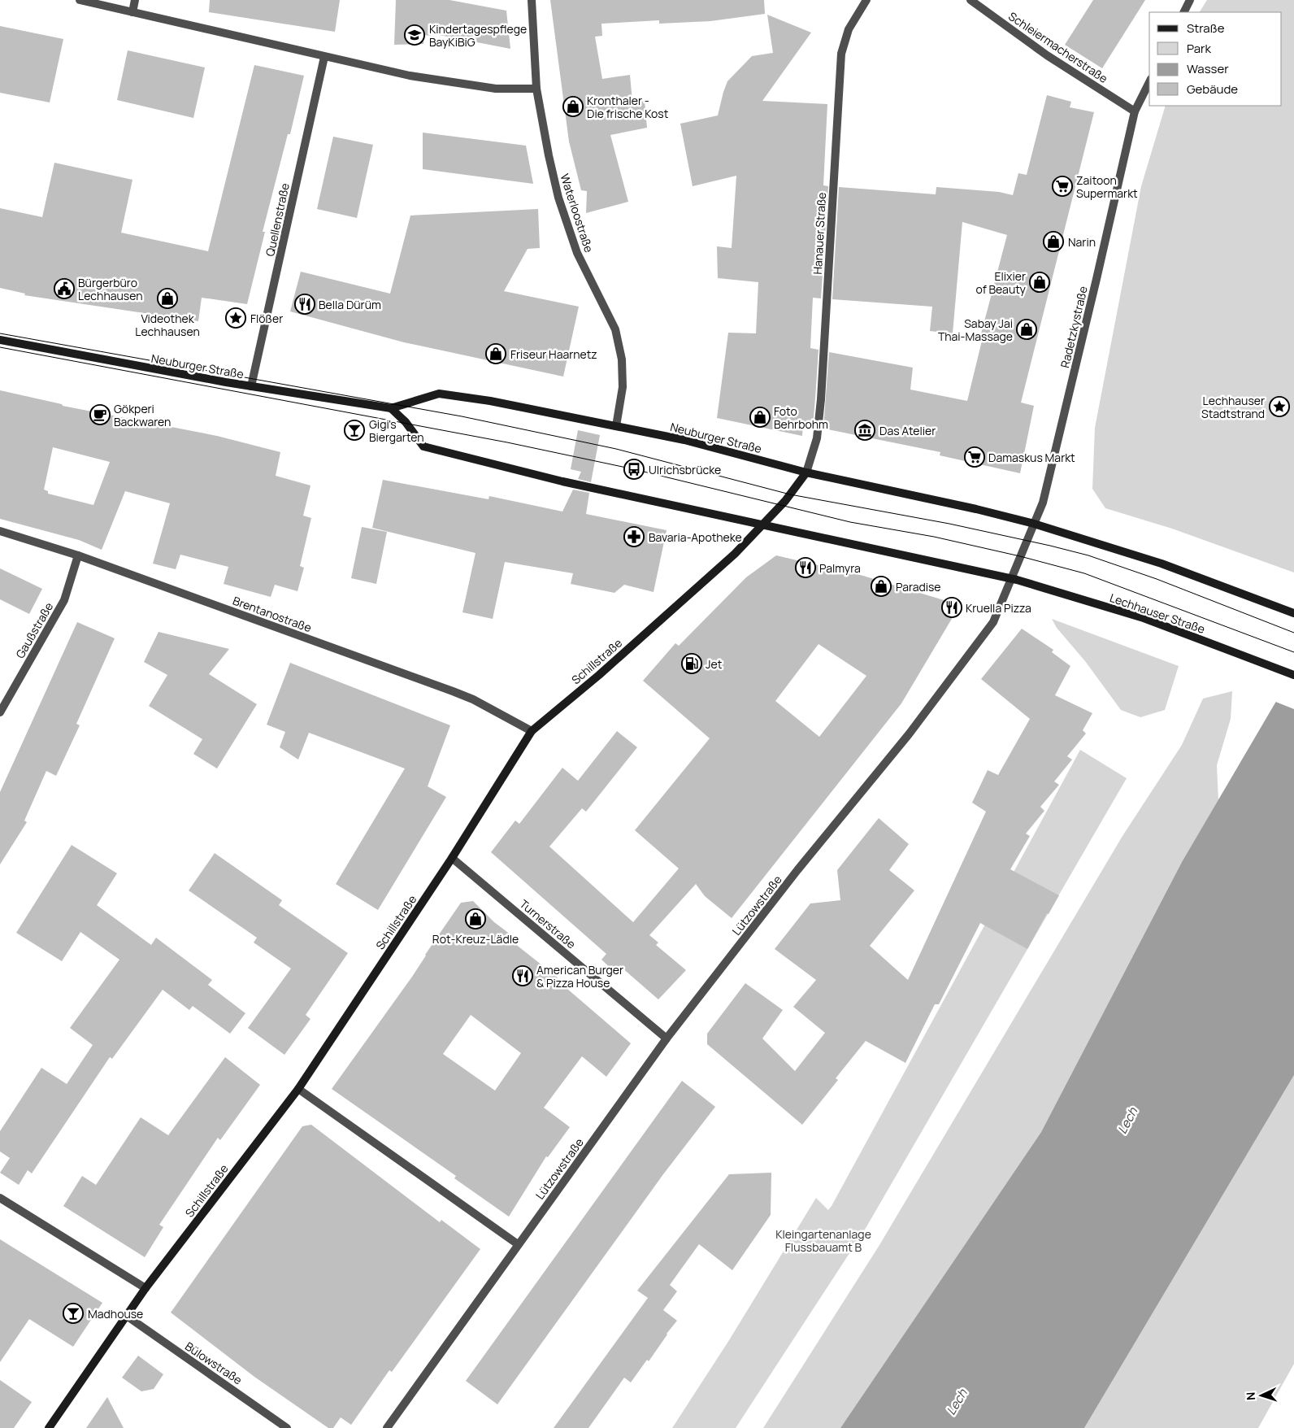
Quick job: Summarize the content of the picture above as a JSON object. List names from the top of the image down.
{
  "streets": {
    "street": [
      "Schleiermacherstraße",
      "Waterloostraße",
      "Quellenstraße",
      "Hanauer Straße",
      "Radetzkystraße",
      "Neuburger Straße",
      "Lechhauser Straße",
      "Brentanostraße",
      "Gaußstraße",
      "Schillstraße",
      "Lützowstraße",
      "Turnerstraße",
      "Bülowstraße"
    ]
  },
  "crossings": [
    ["Schleiermacherstraße", "Radetzkystraße"],
    ["Waterloostraße", "Neuburger Straße"],
    ["Quellenstraße", "Neuburger Straße"],
    ["Hanauer Straße", "Neuburger Straße"],
    ["Hanauer Straße", "Schillstraße"],
    ["Radetzkystraße", "Neuburger Straße"],
    ["Radetzkystraße", "Lechhauser Straße"],
    ["Radetzkystraße", "Lützowstraße"],
    ["Neuburger Straße", "Schillstraße"],
    ["Lechhauser Straße", "Lützowstraße"],
    ["Brentanostraße", "Gaußstraße"],
    ["Brentanostraße", "Schillstraße"],
    ["Schillstraße", "Turnerstraße"],
    ["Schillstraße", "Bülowstraße"],
    ["Lützowstraße", "Turnerstraße"]
  ],
  "water": ["Lech"],
  "parks": ["Kleingartenanlage Flussbauamt B"],
  "places": {
    "school or university": ["Kindertagespflege BayKiBiG"],
    "shop": [
      "Kronthaler - Die frische Kost",
      "Narin",
      "Elixier of Beauty",
      "Videothek Lechhausen",
      "Sabay Jai Thai-Massage",
      "Friseur Haarnetz",
      "Foto Behrbohm",
      "Paradise",
      "Rot-Kreuz-Lädle"
    ],
    "supermarket": ["Zaitoon Supermarkt", "Damaskus Markt"],
    "public building": ["Bürgerbüro Lechhausen"],
    "restaurant": [
      "Bella Dürüm",
      "Palmyra",
      "Kruella Pizza",
      "American Burger & Pizza House"
    ],
    "place": ["Flößer", "Lechhauser Stadtstrand"],
    "cafe": ["Gökperi Backwaren"],
    "bar": ["Gigi's Biergarten", "Madhouse"],
    "museum": ["Das Atelier"],
    "bus stop": ["Ulrichsbrücke"],
    "pharmacy": ["Bavaria-Apotheke"],
    "fuel station": ["Jet"]
  },
  "legend": [
    "Straße",
    "Park",
    "Wasser",
    "Gebäude"
  ],
  "north": "left"
}
